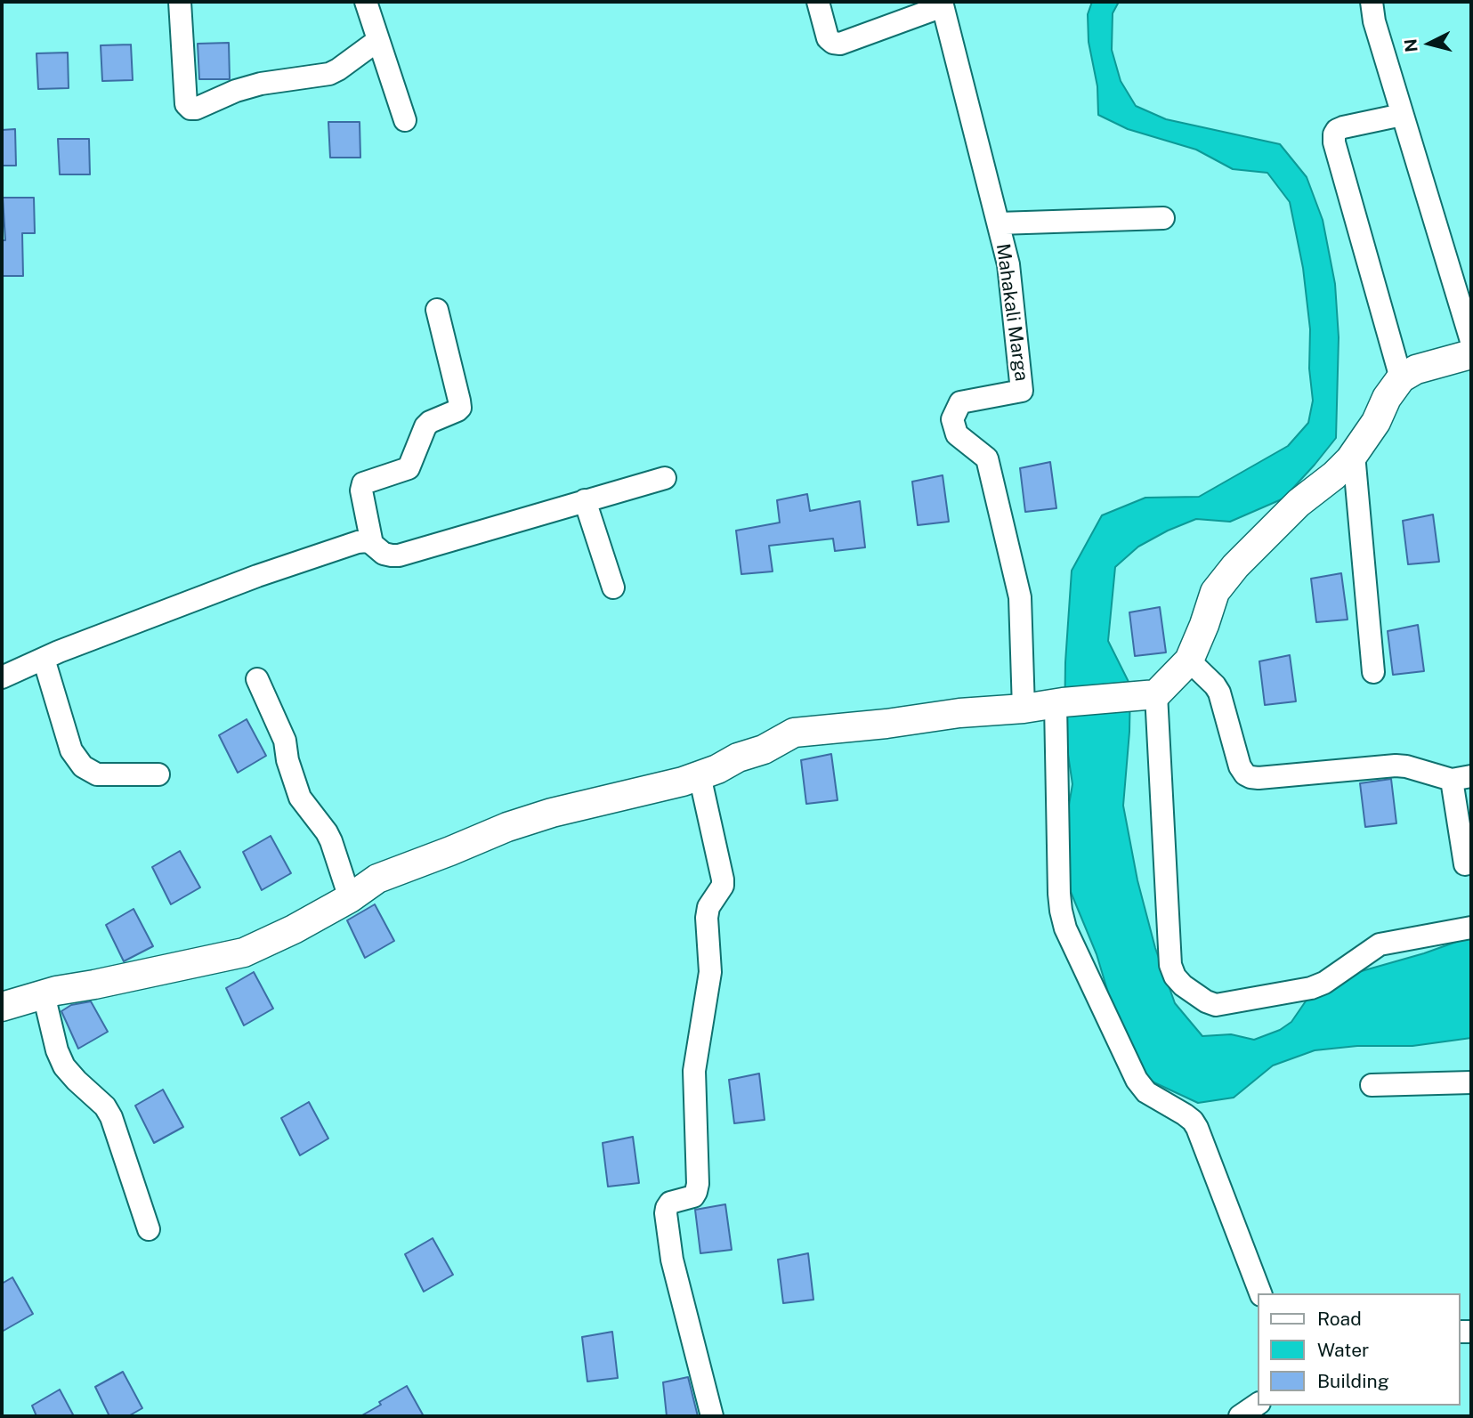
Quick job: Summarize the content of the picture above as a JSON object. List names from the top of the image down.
{
  "streets": {
    "street": ["Mahakali Marga"]
  },
  "legend": ["Road", "Water", "Building"],
  "north": "left"
}
